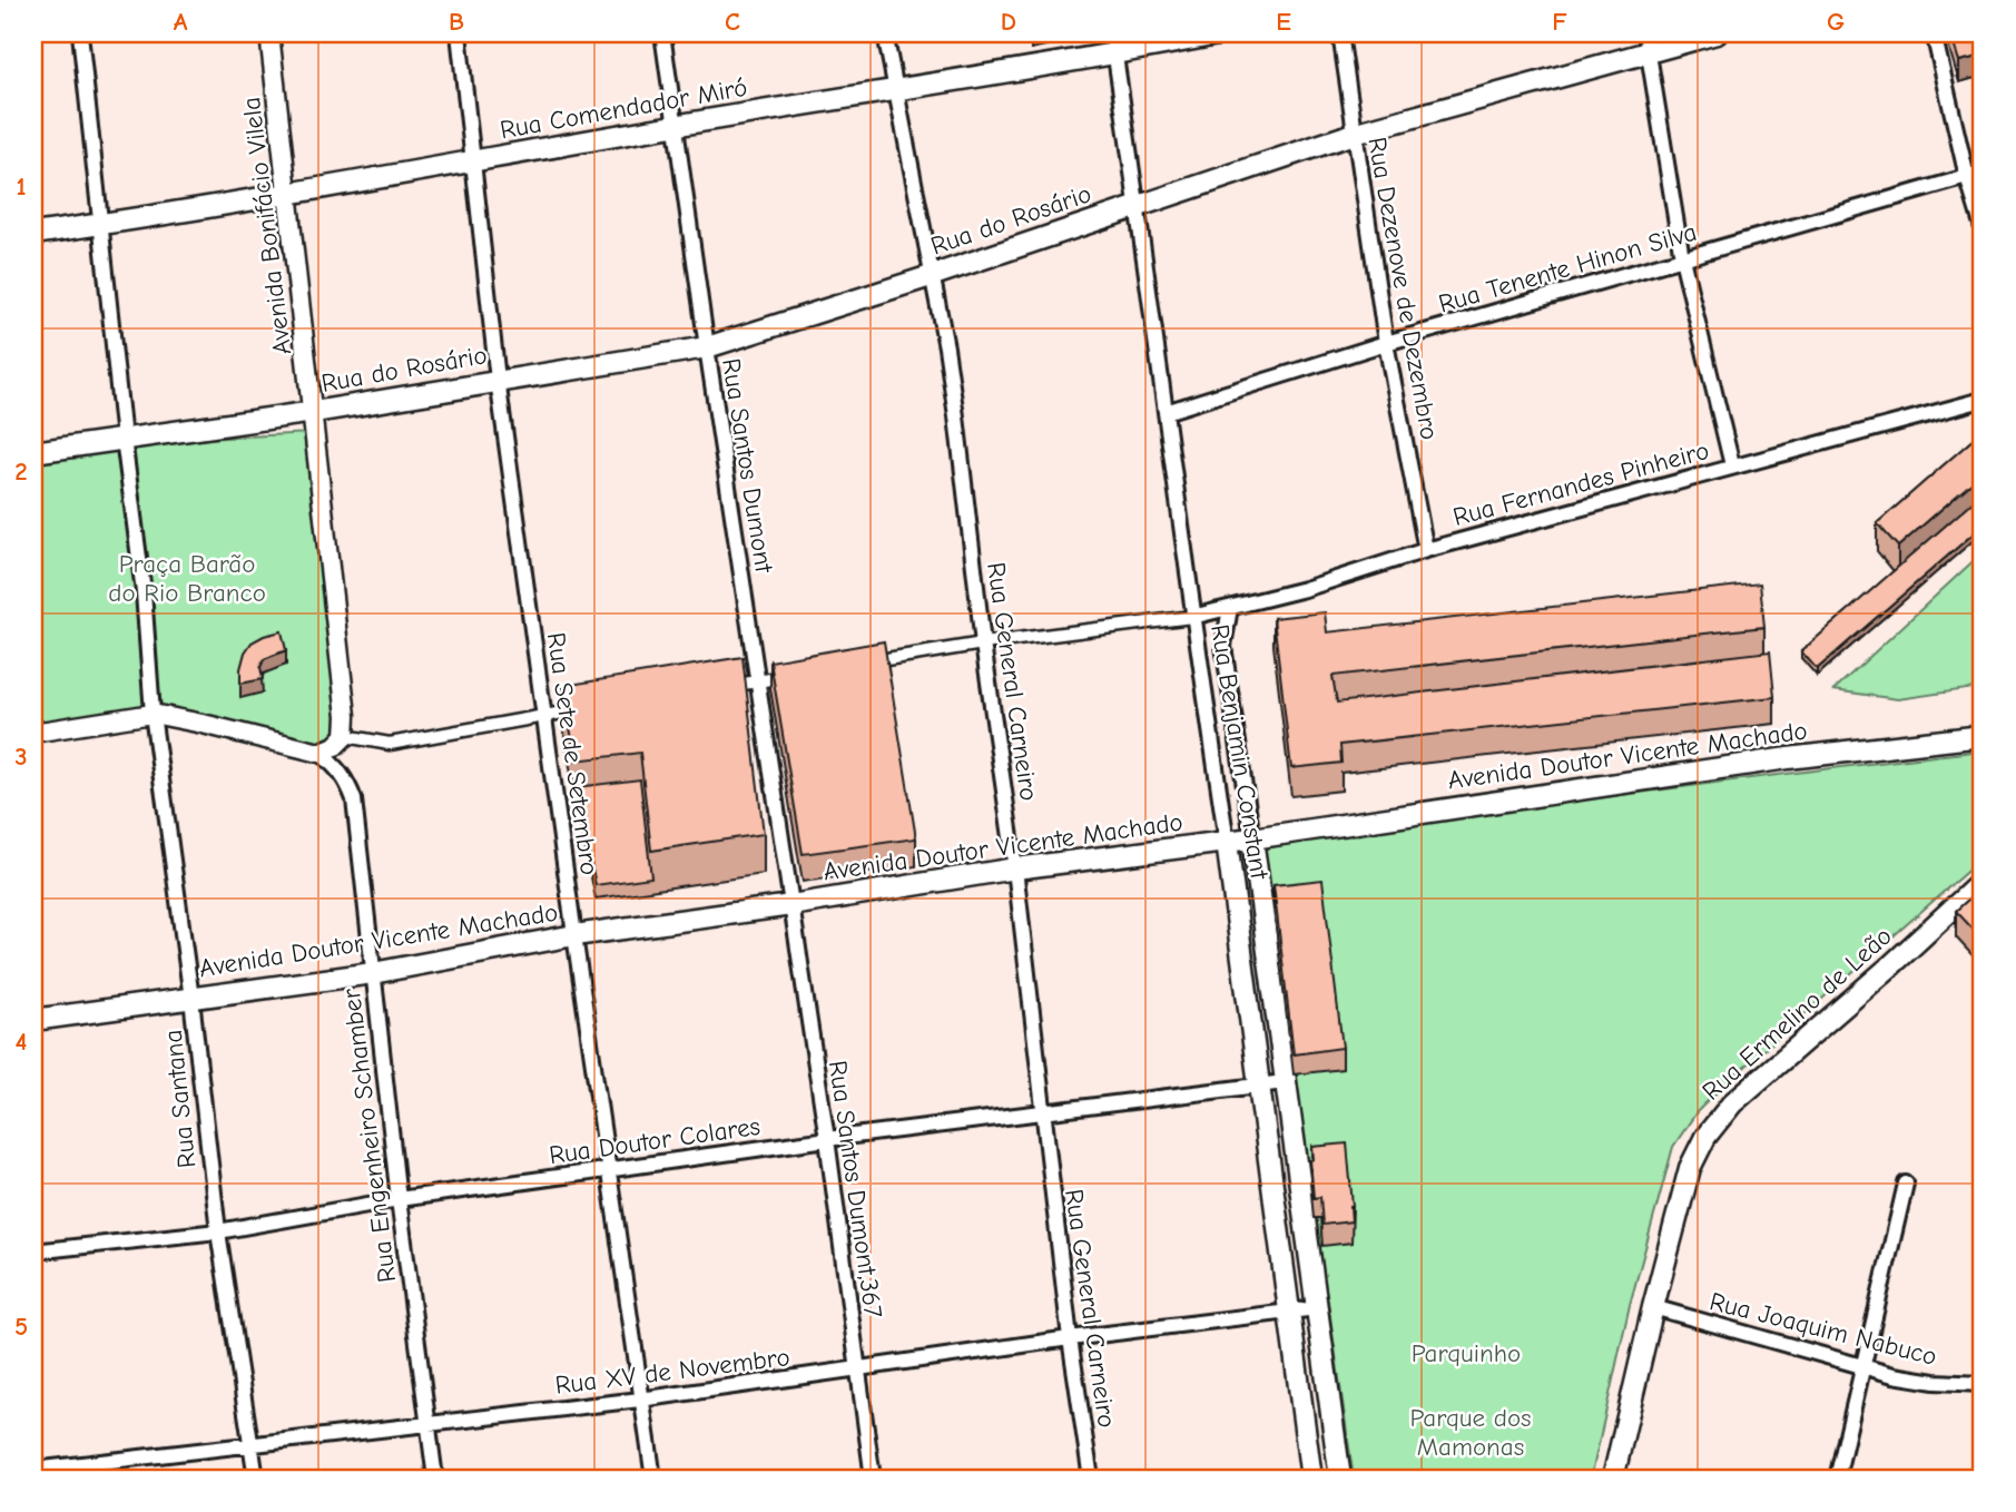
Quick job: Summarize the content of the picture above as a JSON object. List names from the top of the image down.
{
  "streets": {
    "main road": [
      "Rua Comendador Miró",
      "Rua do Rosário",
      "Rua Benjamin Constant",
      "Avenida Doutor Vicente Machado",
      "Rua Ermelino de Leão"
    ],
    "street": [
      "Avenida Bonifácio Vilela",
      "Rua Tenente Hinon Silva",
      "Rua Dezenove de Dezembro",
      "Rua Santos Dumont",
      "Rua Fernandes Pinheiro",
      "Rua General Carneiro",
      "Rua Sete de Setembro",
      "Rua Santana",
      "Rua Engenheiro Schamber",
      "Rua Doutor Colares",
      "Rua Santos Dumont,367",
      "Rua Joaquim Nabuco",
      "Rua XV de Novembro"
    ]
  },
  "crossings": [
    ["Rua Comendador Miró", "Avenida Bonifácio Vilela"],
    ["Rua Comendador Miró", "Rua Santos Dumont"],
    ["Rua Comendador Miró", "Rua General Carneiro"],
    ["Rua Comendador Miró", "Rua Benjamin Constant"],
    ["Rua Comendador Miró", "Rua Sete de Setembro"],
    ["Rua Comendador Miró", "Rua Santana"],
    ["Rua do Rosário", "Avenida Bonifácio Vilela"],
    ["Rua do Rosário", "Rua Dezenove de Dezembro"],
    ["Rua do Rosário", "Rua Santos Dumont"],
    ["Rua do Rosário", "Rua General Carneiro"],
    ["Rua do Rosário", "Rua Benjamin Constant"],
    ["Rua do Rosário", "Rua Sete de Setembro"],
    ["Rua Tenente Hinon Silva", "Rua Dezenove de Dezembro"],
    ["Rua Tenente Hinon Silva", "Rua Benjamin Constant"],
    ["Rua Dezenove de Dezembro", "Rua Fernandes Pinheiro"],
    ["Rua Santos Dumont", "Avenida Doutor Vicente Machado"],
    ["Rua Santos Dumont", "Rua Santos Dumont,367"],
    ["Rua Fernandes Pinheiro", "Rua Benjamin Constant"],
    ["Rua General Carneiro", "Avenida Doutor Vicente Machado"],
    ["Rua General Carneiro", "Rua Doutor Colares"],
    ["Rua General Carneiro", "Rua XV de Novembro"],
    ["Rua Benjamin Constant", "Avenida Doutor Vicente Machado"],
    ["Rua Benjamin Constant", "Rua Doutor Colares"],
    ["Rua Benjamin Constant", "Rua XV de Novembro"],
    ["Rua Sete de Setembro", "Avenida Doutor Vicente Machado"],
    ["Rua Sete de Setembro", "Rua Doutor Colares"],
    ["Rua Sete de Setembro", "Rua XV de Novembro"],
    ["Avenida Doutor Vicente Machado", "Rua Santana"],
    ["Avenida Doutor Vicente Machado", "Rua Engenheiro Schamber"],
    ["Avenida Doutor Vicente Machado", "Rua Santos Dumont,367"],
    ["Rua Ermelino de Leão", "Rua Joaquim Nabuco"],
    ["Rua Santana", "Rua Doutor Colares"],
    ["Rua Santana", "Rua XV de Novembro"],
    ["Rua Engenheiro Schamber", "Rua Doutor Colares"],
    ["Rua Engenheiro Schamber", "Rua XV de Novembro"],
    ["Rua Doutor Colares", "Rua Santos Dumont,367"],
    ["Rua Santos Dumont,367", "Rua XV de Novembro"]
  ],
  "parks": ["Praça Barão do Rio Branco", "Parquinho", "Parque dos Mamonas"],
  "grid": {
    "columns": [
      "A",
      "B",
      "C",
      "D",
      "E",
      "F",
      "G"
    ],
    "rows": [
      "1",
      "2",
      "3",
      "4",
      "5"
    ]
  }
}
